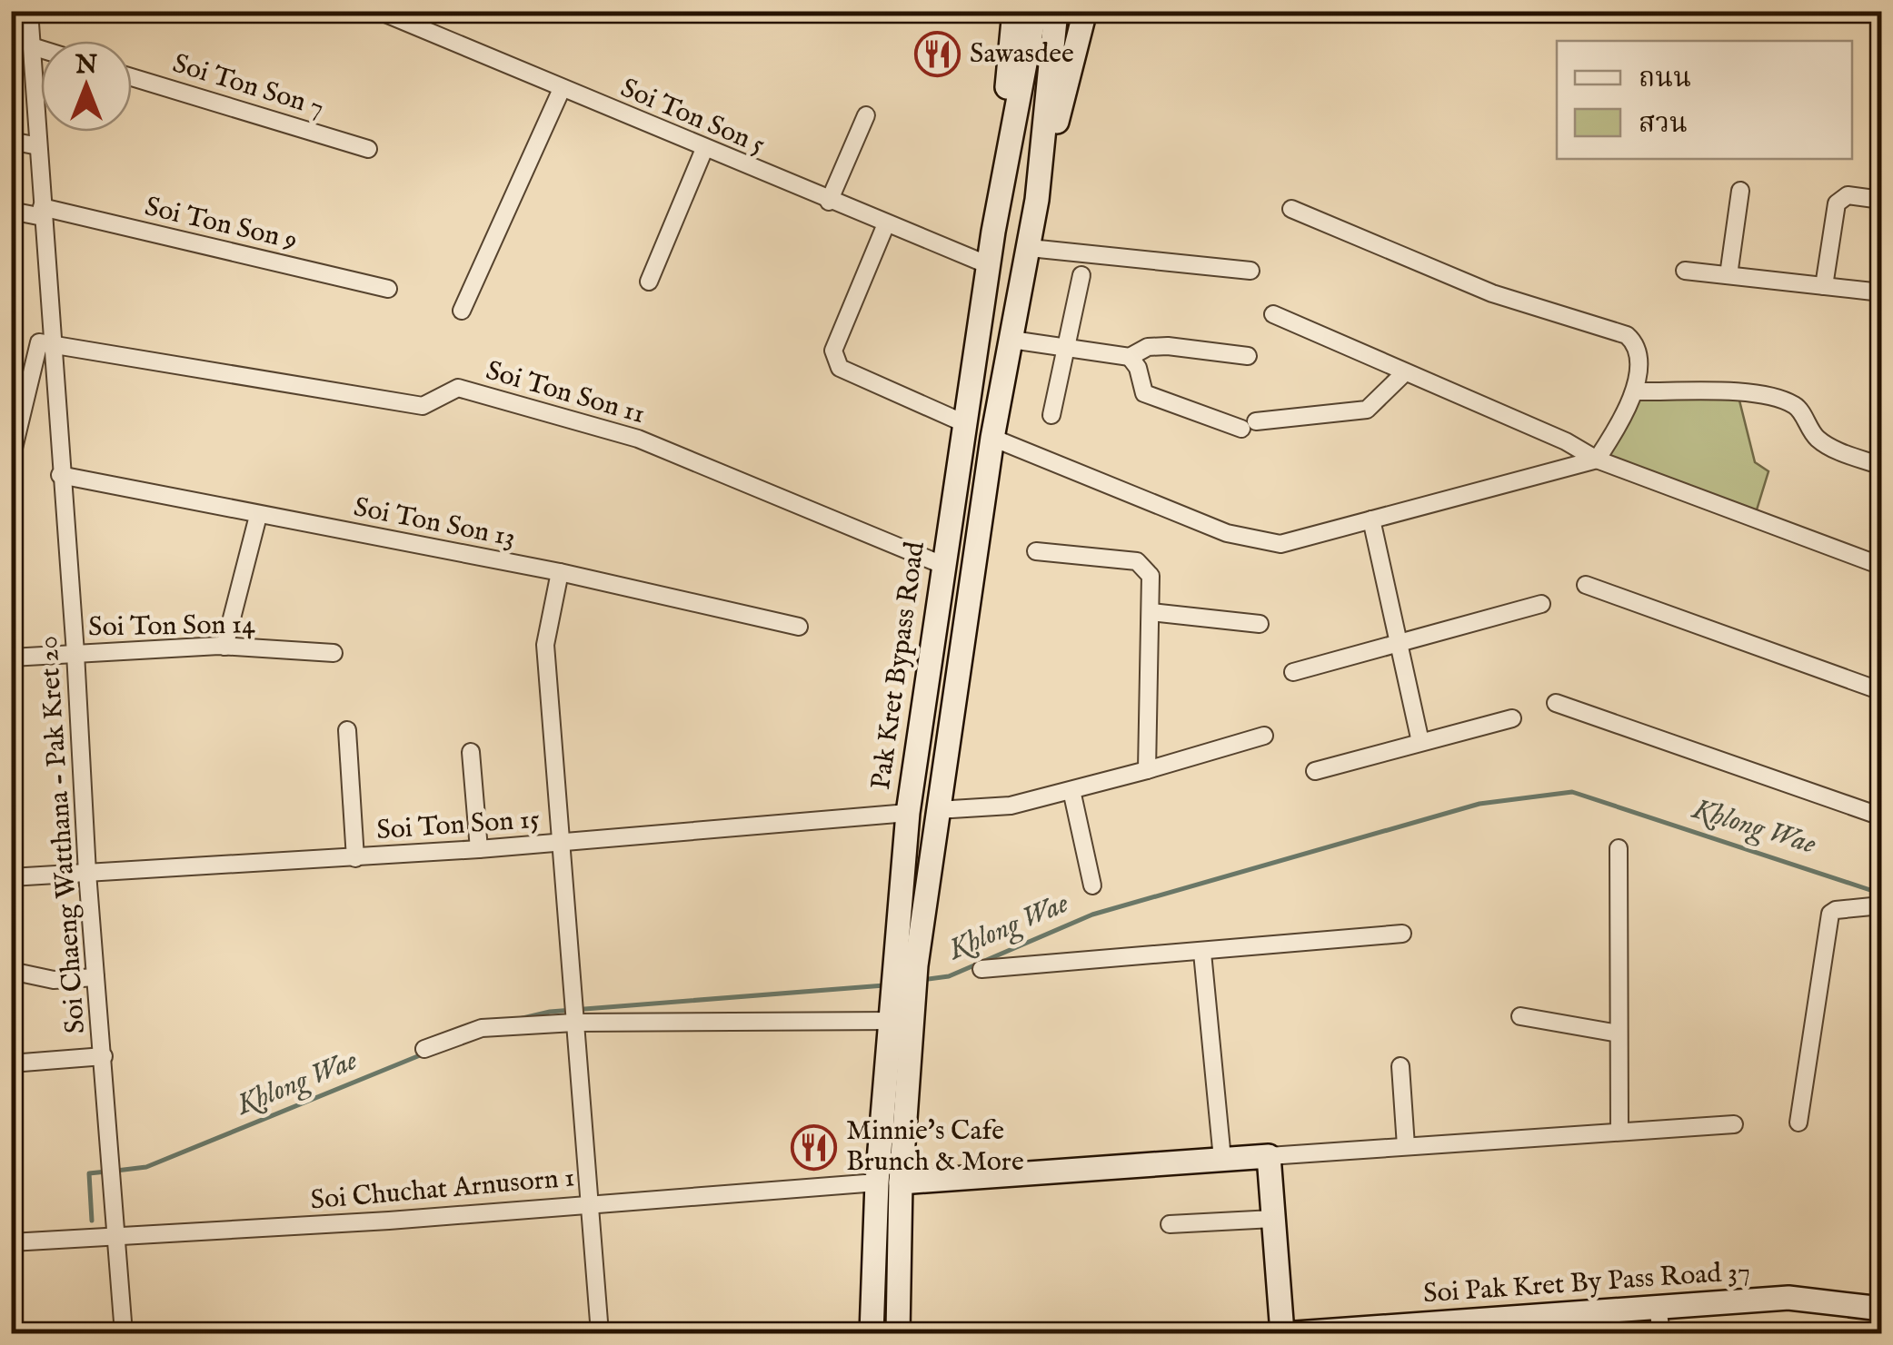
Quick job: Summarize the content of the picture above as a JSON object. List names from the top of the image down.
{
  "streets": {
    "main road": ["Pak Kret Bypass Road", "Soi Pak Kret By Pass Road 37"],
    "street": [
      "Soi Ton Son 7",
      "Soi Ton Son 5",
      "Soi Ton Son 9",
      "Soi Ton Son 11",
      "Soi Ton Son 13",
      "Soi Ton Son 14",
      "Soi Ton Son 15",
      "Soi Chaeng Watthana - Pak Kret 20",
      "Soi Chuchat Arnusorn 1"
    ]
  },
  "crossings": [
    ["Soi Ton Son 5", "Pak Kret Bypass Road"],
    ["Soi Ton Son 9", "Soi Chaeng Watthana - Pak Kret 20"],
    ["Soi Ton Son 11", "Pak Kret Bypass Road"],
    ["Soi Ton Son 11", "Soi Chaeng Watthana - Pak Kret 20"],
    ["Soi Ton Son 13", "Soi Chaeng Watthana - Pak Kret 20"],
    ["Soi Ton Son 14", "Soi Chaeng Watthana - Pak Kret 20"],
    ["Pak Kret Bypass Road", "Soi Ton Son 15"],
    ["Pak Kret Bypass Road", "Soi Chuchat Arnusorn 1"],
    ["Soi Ton Son 15", "Soi Chaeng Watthana - Pak Kret 20"],
    ["Soi Chaeng Watthana - Pak Kret 20", "Soi Chuchat Arnusorn 1"]
  ],
  "water": ["Khlong Wae"],
  "places": {
    "restaurant": ["Sawasdee", "Minnie's Cafe Brunch & More"]
  },
  "legend": ["ถนน", "สวน"],
  "north": "top"
}
